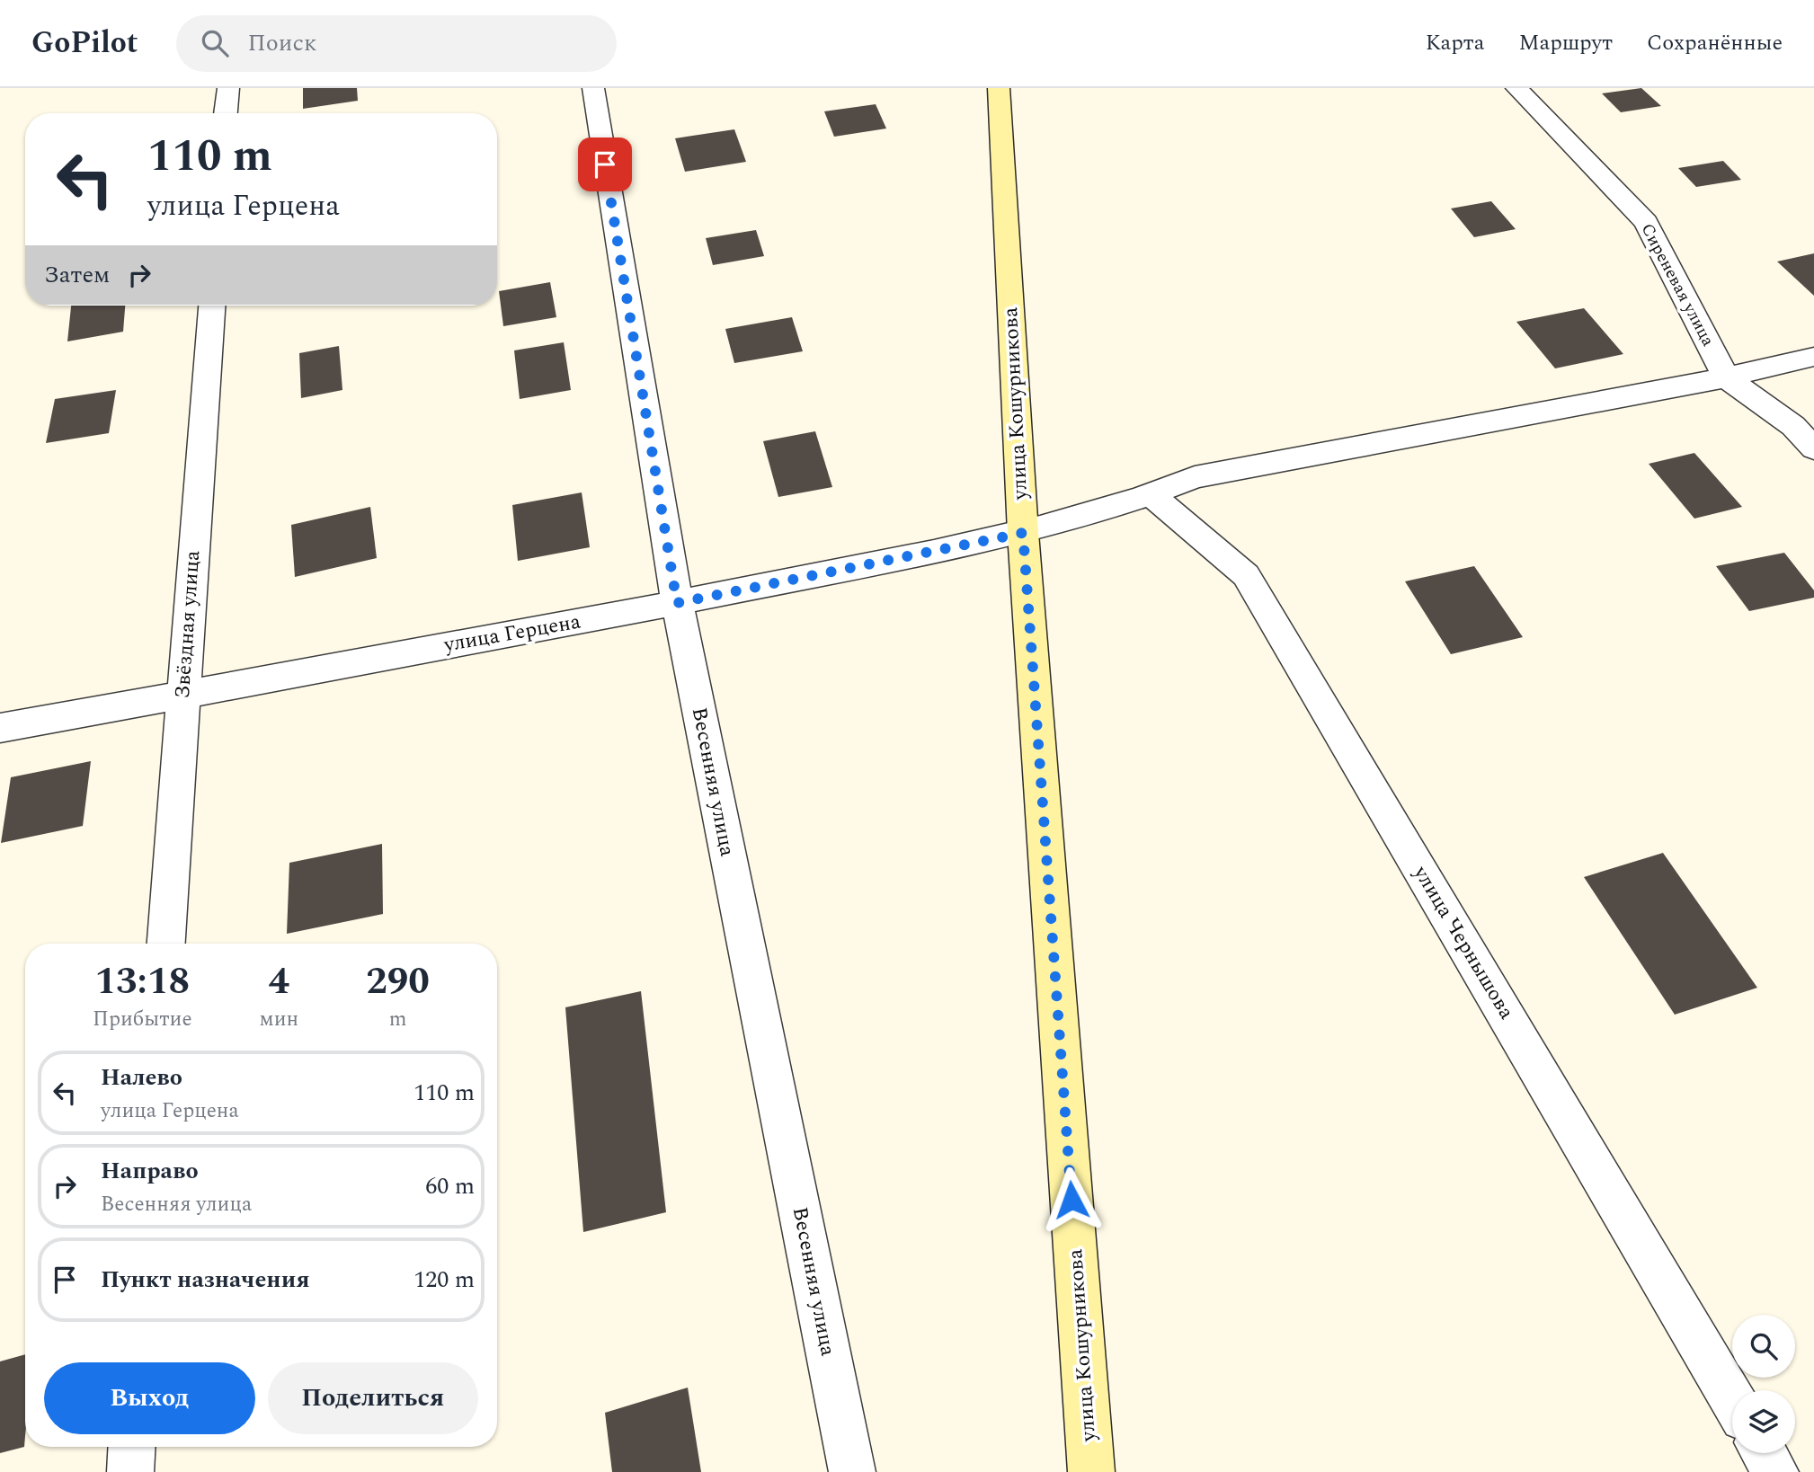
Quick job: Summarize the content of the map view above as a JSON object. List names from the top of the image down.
{
  "streets": {
    "main road": ["улица Кошурникова"],
    "street": [
      "Сиреневая улица",
      "Звёздная улица",
      "улица Герцена",
      "Весенняя улица",
      "улица Чернышова"
    ]
  },
  "crossings": [
    ["Сиреневая улица", "улица Герцена"],
    ["улица Кошурникова", "улица Герцена"],
    ["Звёздная улица", "улица Герцена"],
    ["улица Герцена", "Весенняя улица"],
    ["улица Герцена", "улица Чернышова"]
  ],
  "page": {
    "header": "GoPilot",
    "search": "Поиск",
    "nav": ["Карта", "Маршрут", "Сохранённые"],
    "turn": ["110 m", "улица Герцена"],
    "then": "Затем",
    "eta": [
      "13:18",
      "Прибытие",
      "4",
      "мин",
      "290",
      "m"
    ],
    "list": [
      {
        "name": "Налево",
        "note": "улица Герцена",
        "value": "110 m"
      },
      {
        "name": "Направо",
        "note": "Весенняя улица",
        "value": "60 m"
      },
      {
        "name": "Пункт назначения",
        "value": "120 m"
      }
    ],
    "buttons": ["Выход", "Поделиться"]
  }
}
